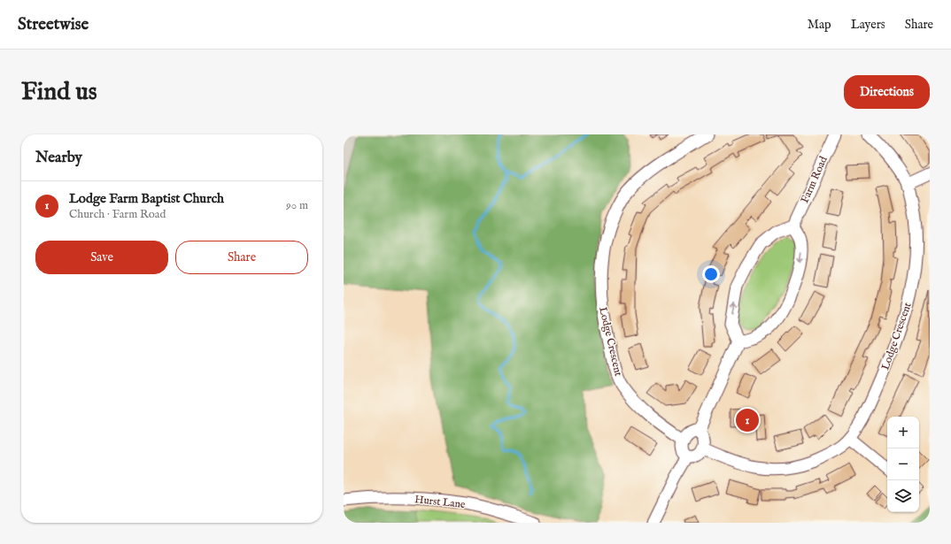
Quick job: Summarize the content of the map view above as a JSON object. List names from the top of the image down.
{
  "streets": {
    "street": ["Farm Road", "Lodge Crescent", "Hurst Lane"]
  },
  "page": {
    "header": "Streetwise",
    "nav": ["Map", "Layers", "Share"],
    "buttons": [
      "Directions",
      ["Save", "Share"]
    ],
    "title": "Find us",
    "heading": "Nearby",
    "list": [
      {
        "mark": "1",
        "name": "Lodge Farm Baptist Church",
        "note": "Church · Farm Road",
        "value": "90 m"
      }
    ],
    "pins": "1",
    "map_buttons": ["+", "−"]
  }
}
